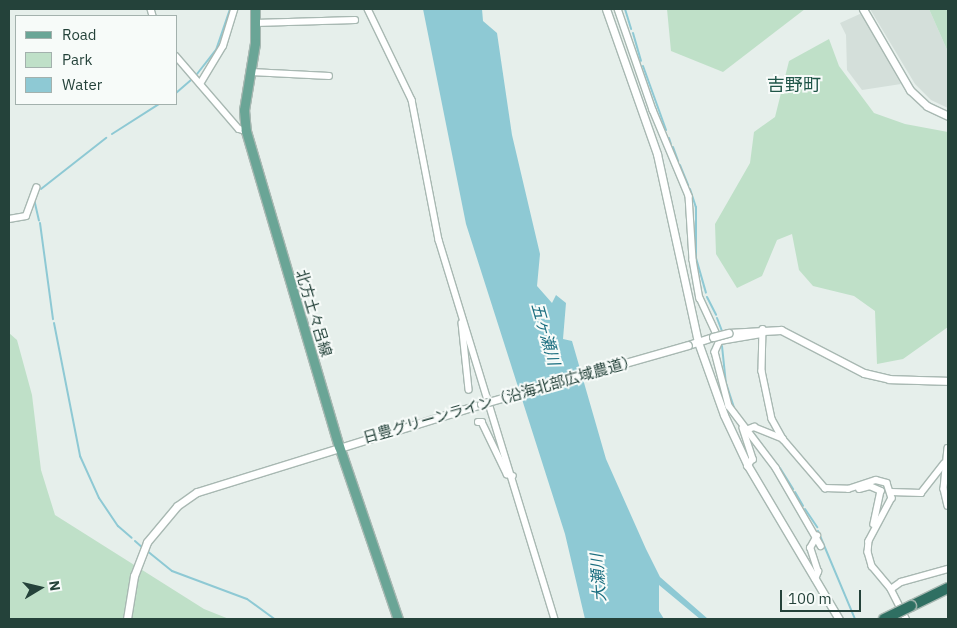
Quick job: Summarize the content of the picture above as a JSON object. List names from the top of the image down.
{
  "streets": {
    "main road": ["北方土々呂線"],
    "street": ["日豊グリーンライン（沿海北部広域農道）"]
  },
  "crossings": [
    ["北方土々呂線", "日豊グリーンライン（沿海北部広域農道）"]
  ],
  "districts": ["吉野町"],
  "water": ["五ヶ瀬川", "大瀬川"],
  "legend": ["Road", "Park", "Water"],
  "scale_bar": "100 m",
  "north": "right"
}
